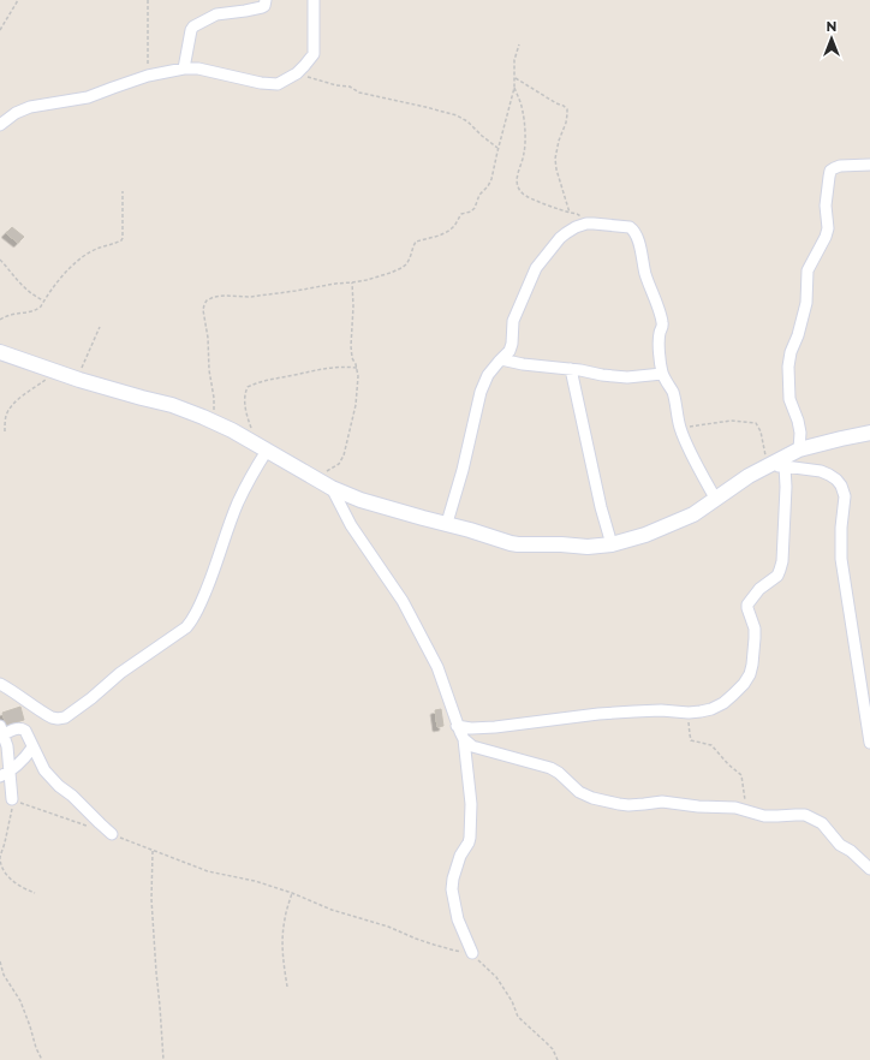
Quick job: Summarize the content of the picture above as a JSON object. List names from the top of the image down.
{
  "north": "top"
}
